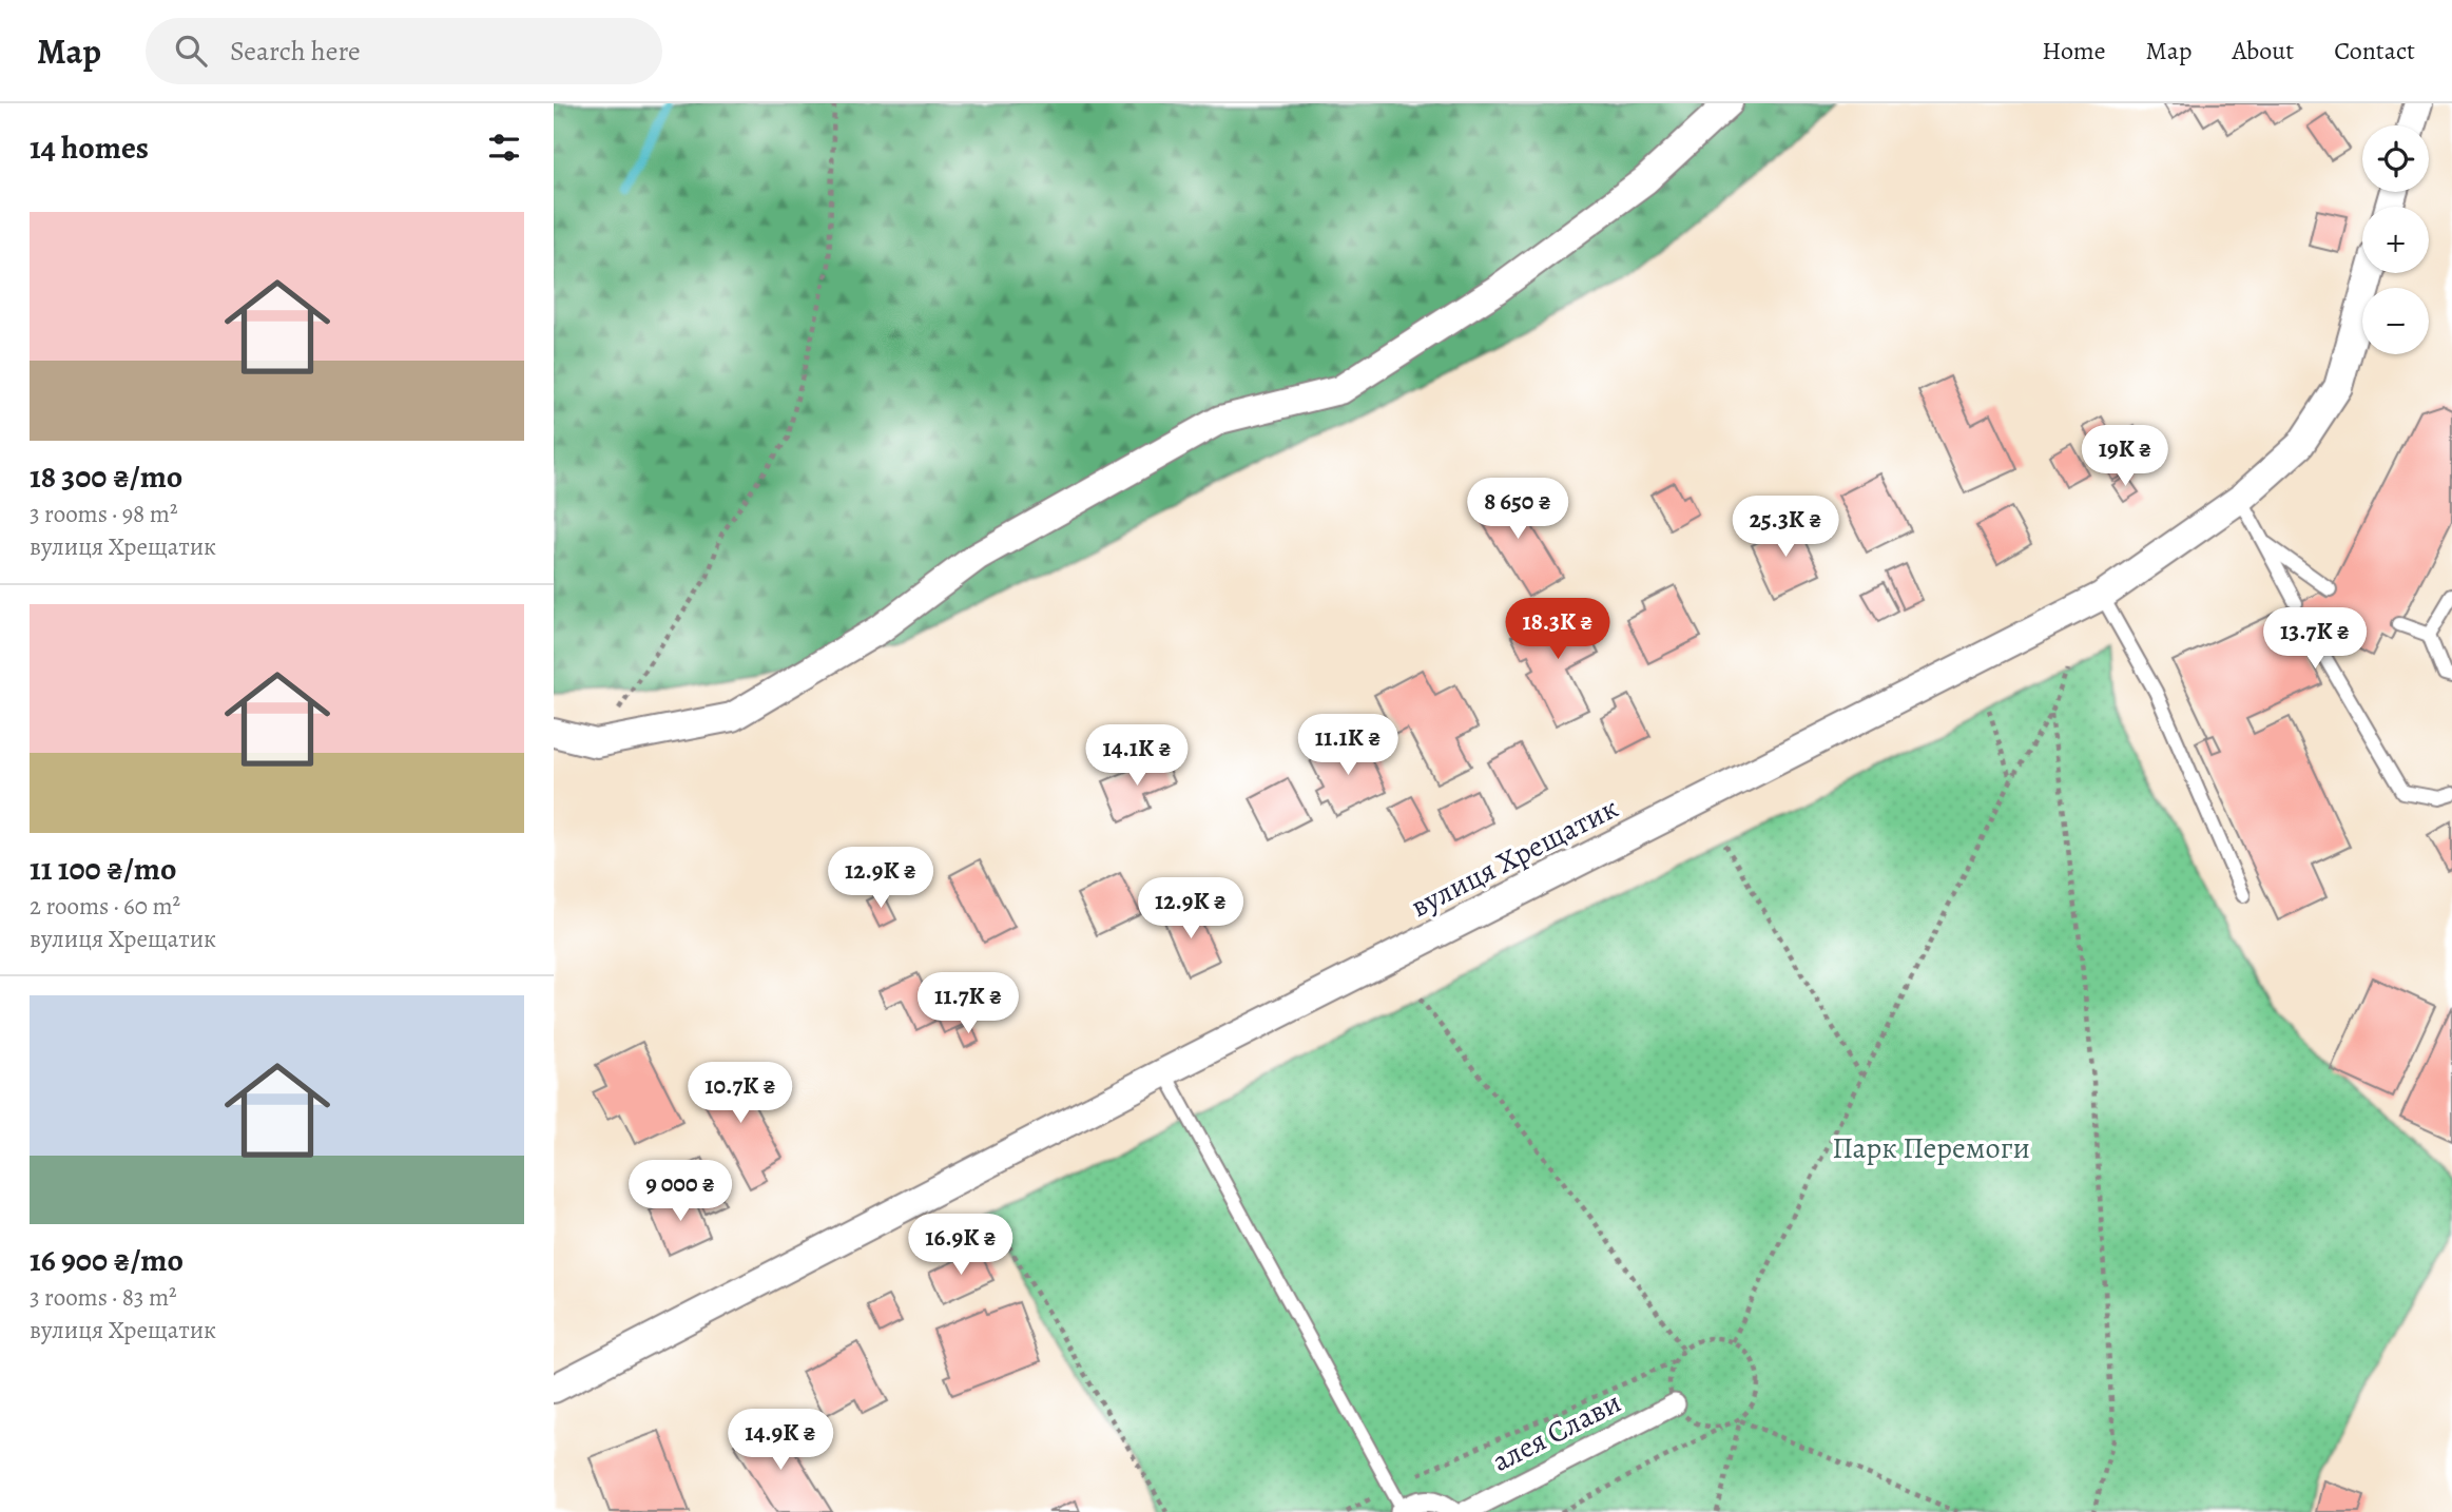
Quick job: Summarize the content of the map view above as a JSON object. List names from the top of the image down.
{
  "streets": {
    "street": ["вулиця Хрещатик", "алея Слави"]
  },
  "parks": ["Парк Перемоги"],
  "page": {
    "header": "Map",
    "search": "Search here",
    "nav": [
      "Home",
      "Map",
      "About",
      "Contact"
    ],
    "heading": "14 homes",
    "map_buttons": ["+", "−"],
    "list": [
      {
        "name": "18 300 ₴/mo",
        "note": "3 rooms · 98 m² · вулиця Хрещатик"
      },
      {
        "name": "11 100 ₴/mo",
        "note": "2 rooms · 60 m² · вулиця Хрещатик"
      },
      {
        "name": "16 900 ₴/mo",
        "note": "3 rooms · 83 m² · вулиця Хрещатик"
      }
    ],
    "price": [
      "19K ₴",
      "8 650 ₴",
      "25.3K ₴",
      "18.3K ₴",
      "13.7K ₴",
      "11.1K ₴",
      "14.1K ₴",
      "12.9K ₴",
      "12.9K ₴",
      "11.7K ₴",
      "10.7K ₴",
      "9 000 ₴",
      "16.9K ₴",
      "14.9K ₴"
    ]
  }
}
